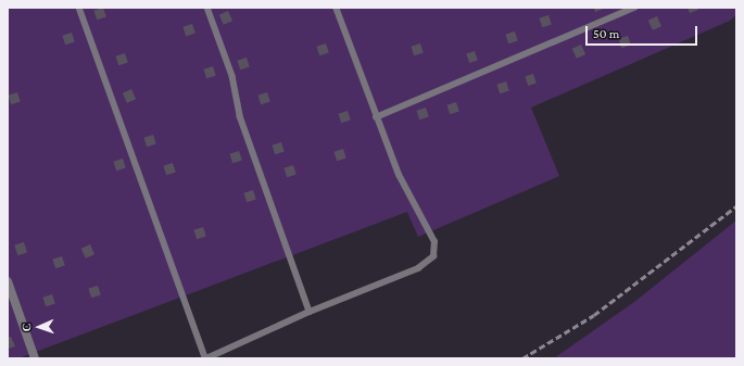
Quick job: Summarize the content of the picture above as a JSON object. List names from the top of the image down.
{
  "scale_bar": "50 m",
  "north": "left"
}
